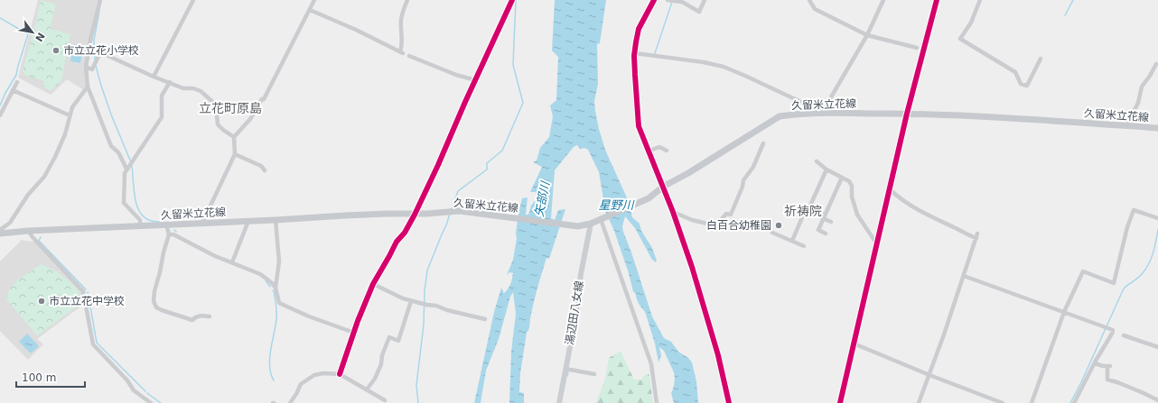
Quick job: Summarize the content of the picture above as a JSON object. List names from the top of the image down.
{
  "streets": {
    "main road": ["久留米立花線"],
    "street": ["湯辺田八女線"]
  },
  "crossings": [
    ["久留米立花線", "湯辺田八女線"]
  ],
  "districts": ["立花町原島", "祈祷院"],
  "water": ["矢部川", "星野川"],
  "places": ["市立立花小学校", "白百合幼稚園", "市立立花中学校"],
  "scale_bar": "100 m",
  "north": "bottom right"
}
